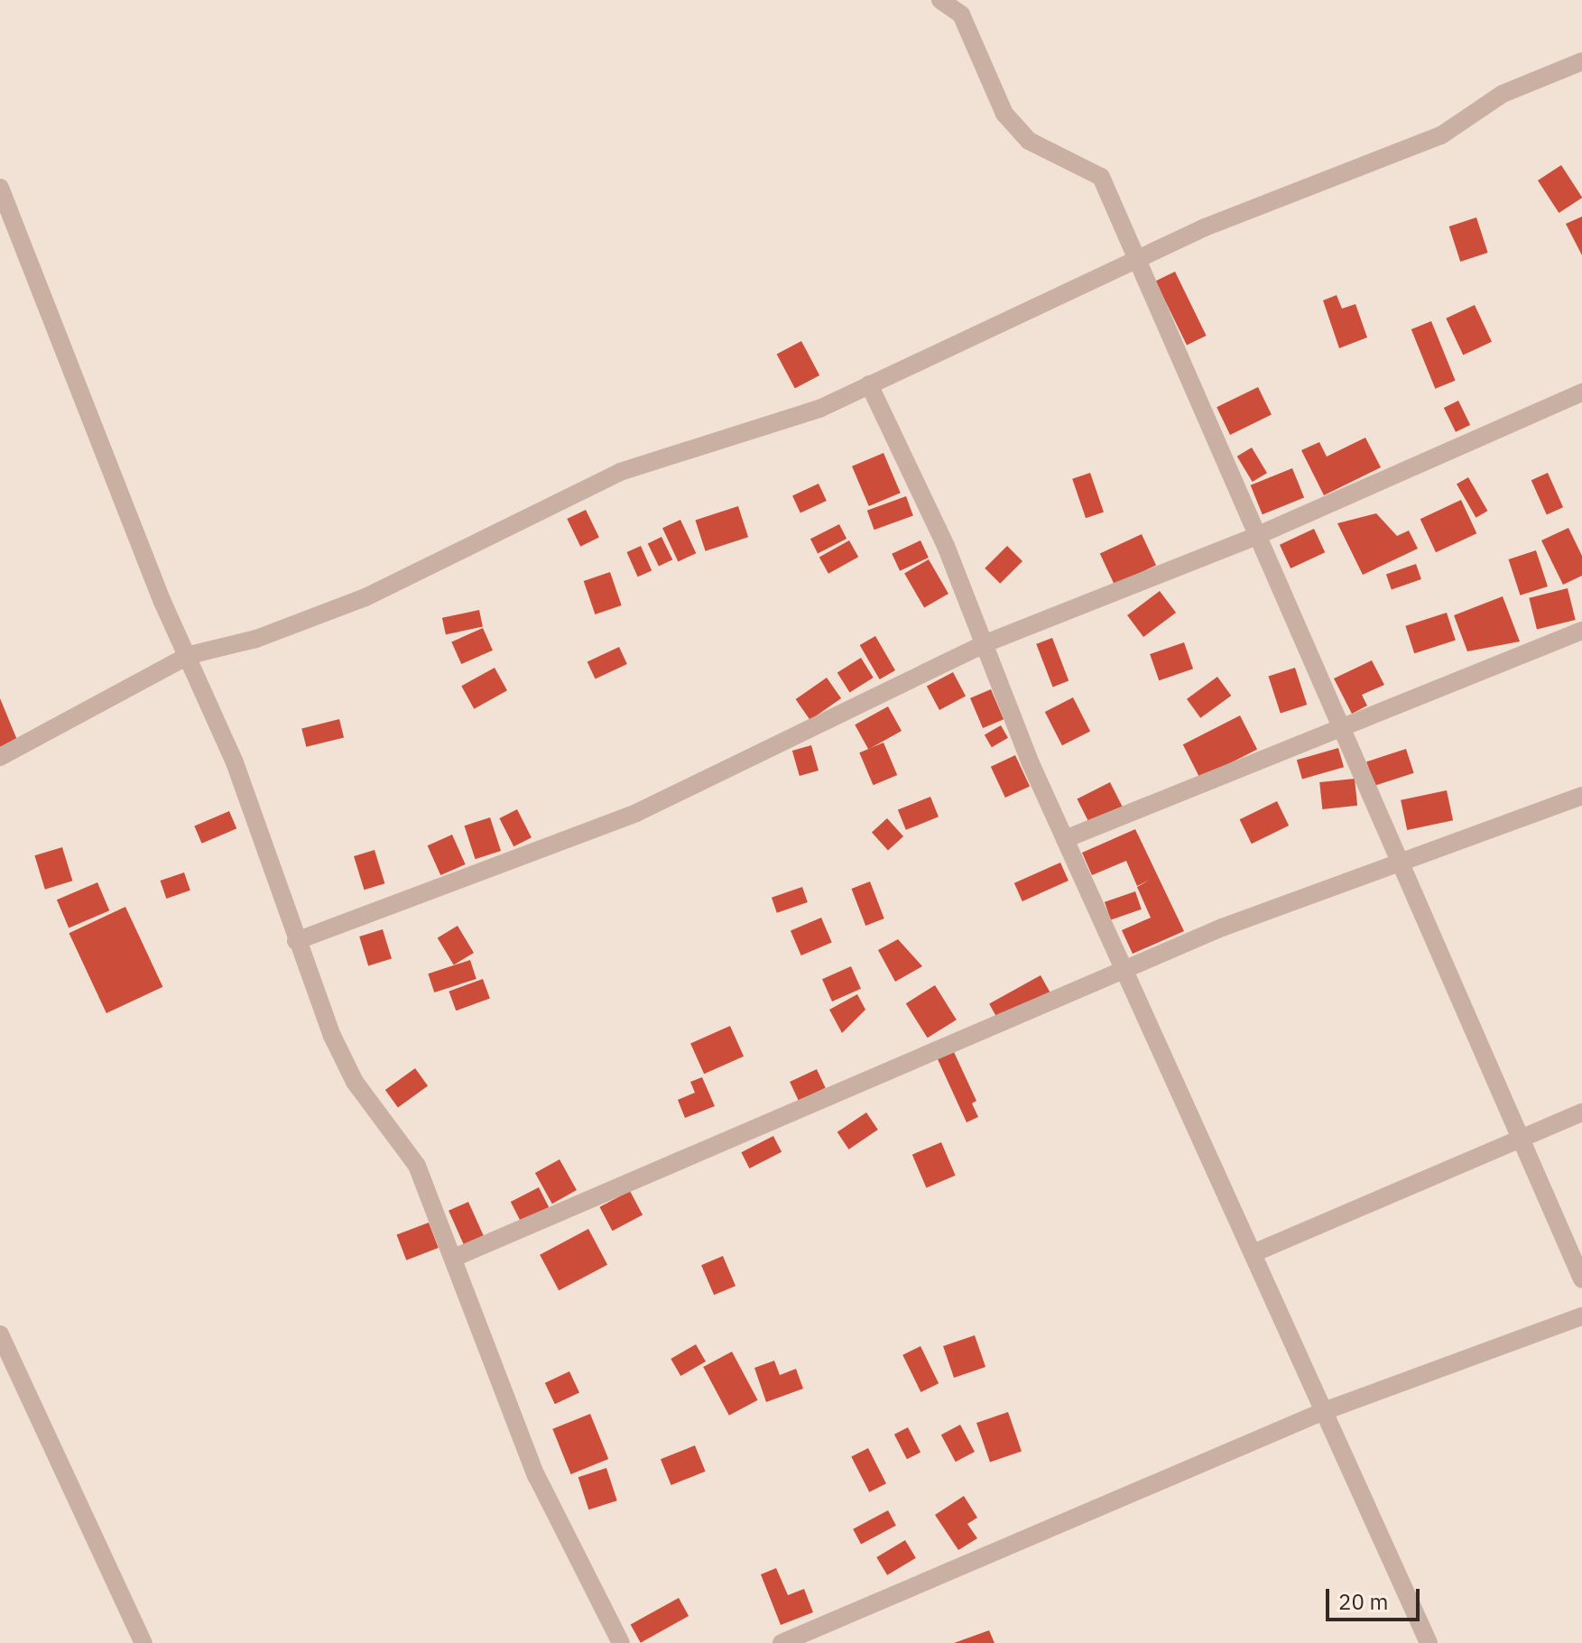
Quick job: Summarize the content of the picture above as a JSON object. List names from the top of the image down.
{
  "scale_bar": "20 m"
}
